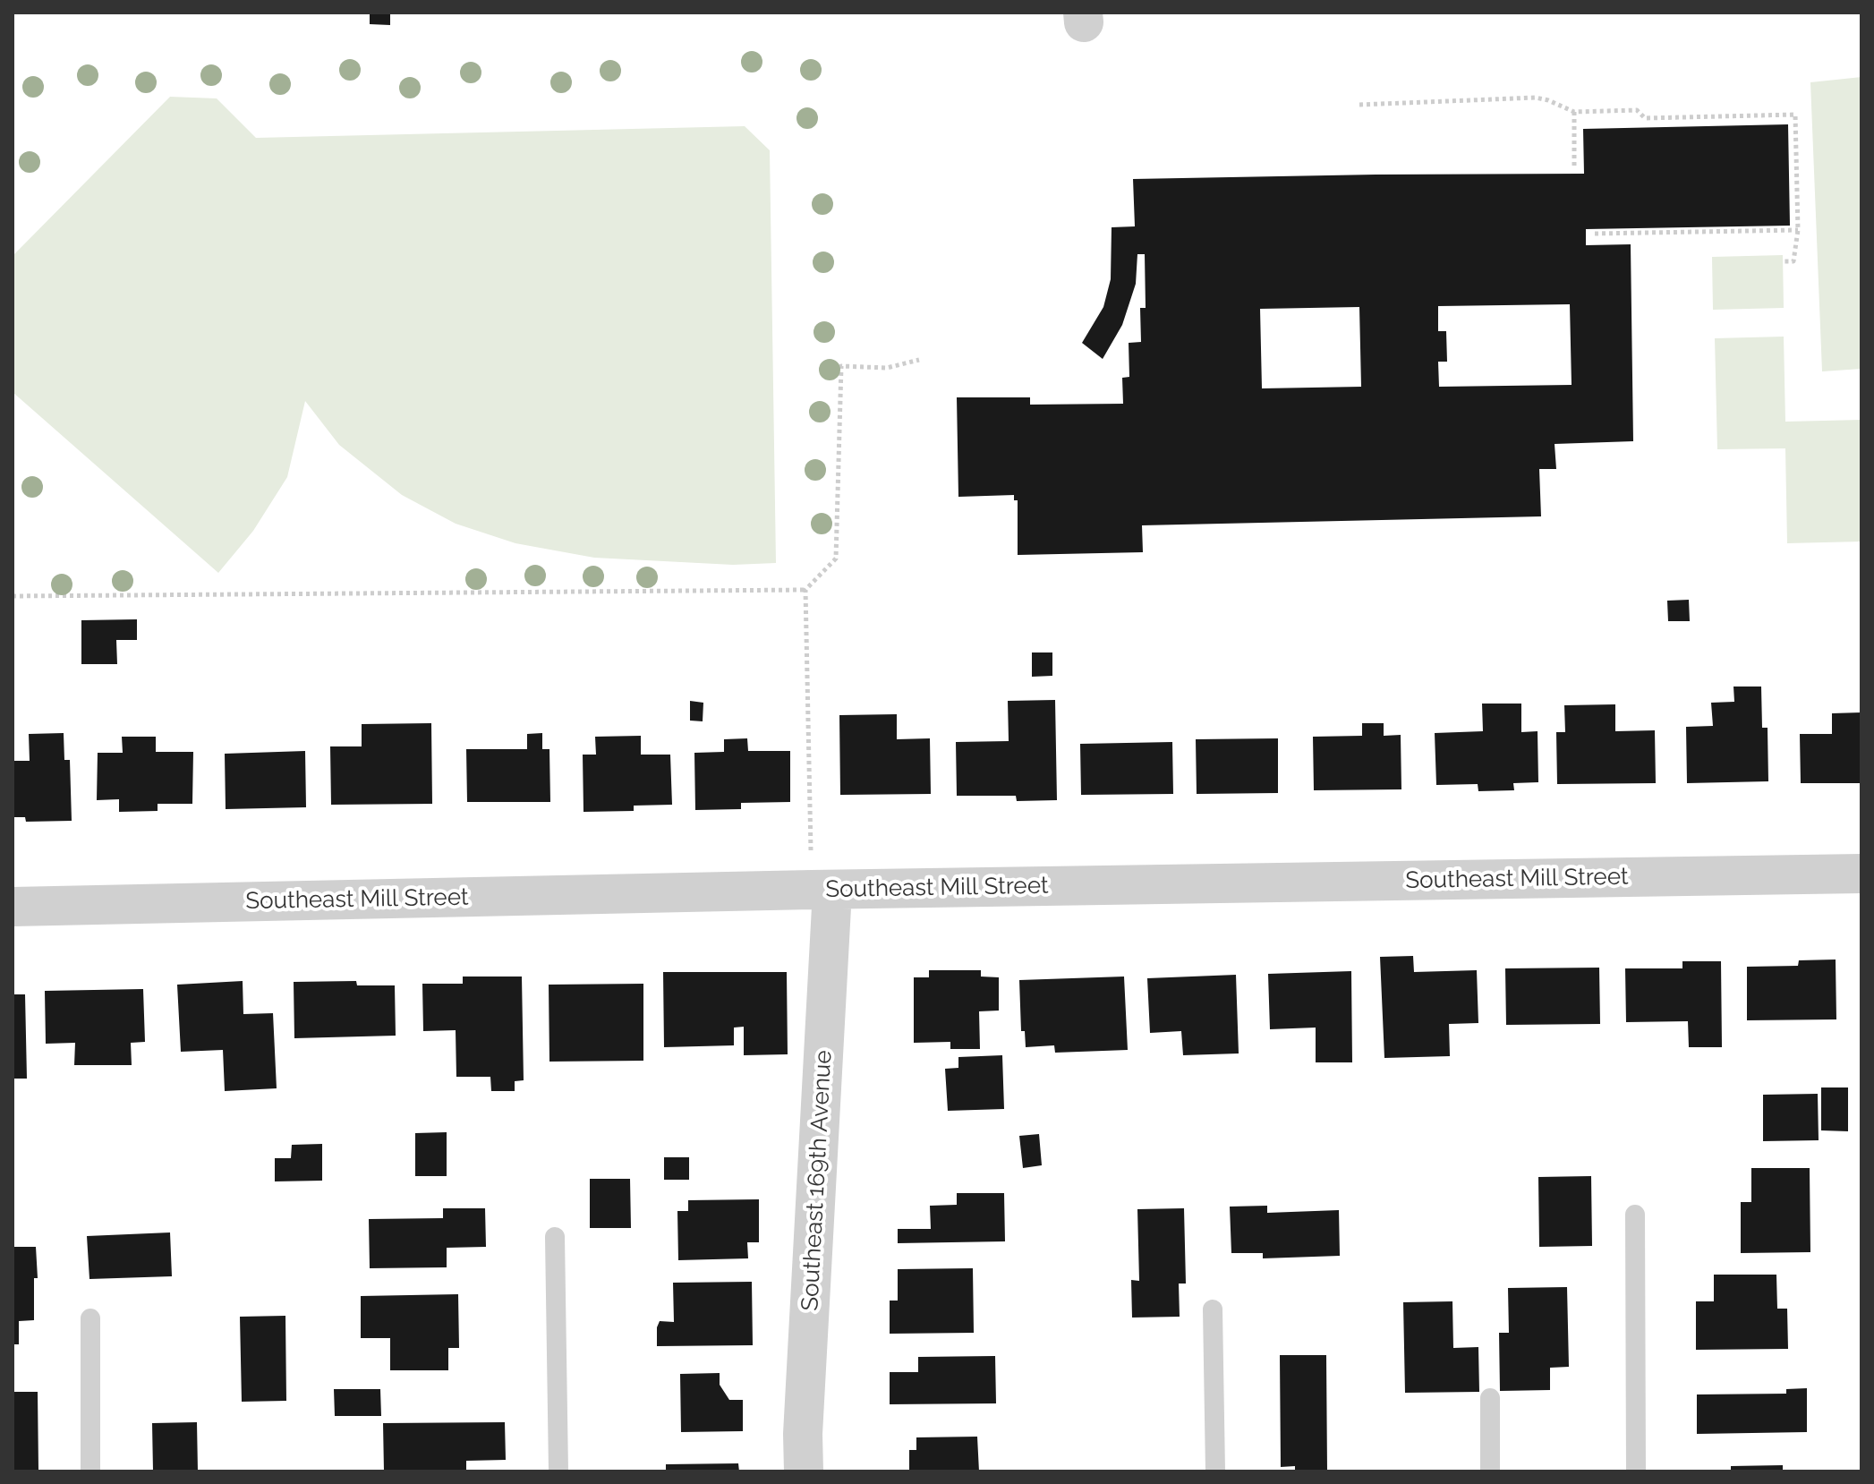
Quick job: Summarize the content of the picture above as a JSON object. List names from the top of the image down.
{
  "streets": {
    "street": ["Southeast Mill Street", "Southeast 169th Avenue"]
  },
  "crossings": [
    ["Southeast Mill Street", "Southeast 169th Avenue"]
  ]
}
